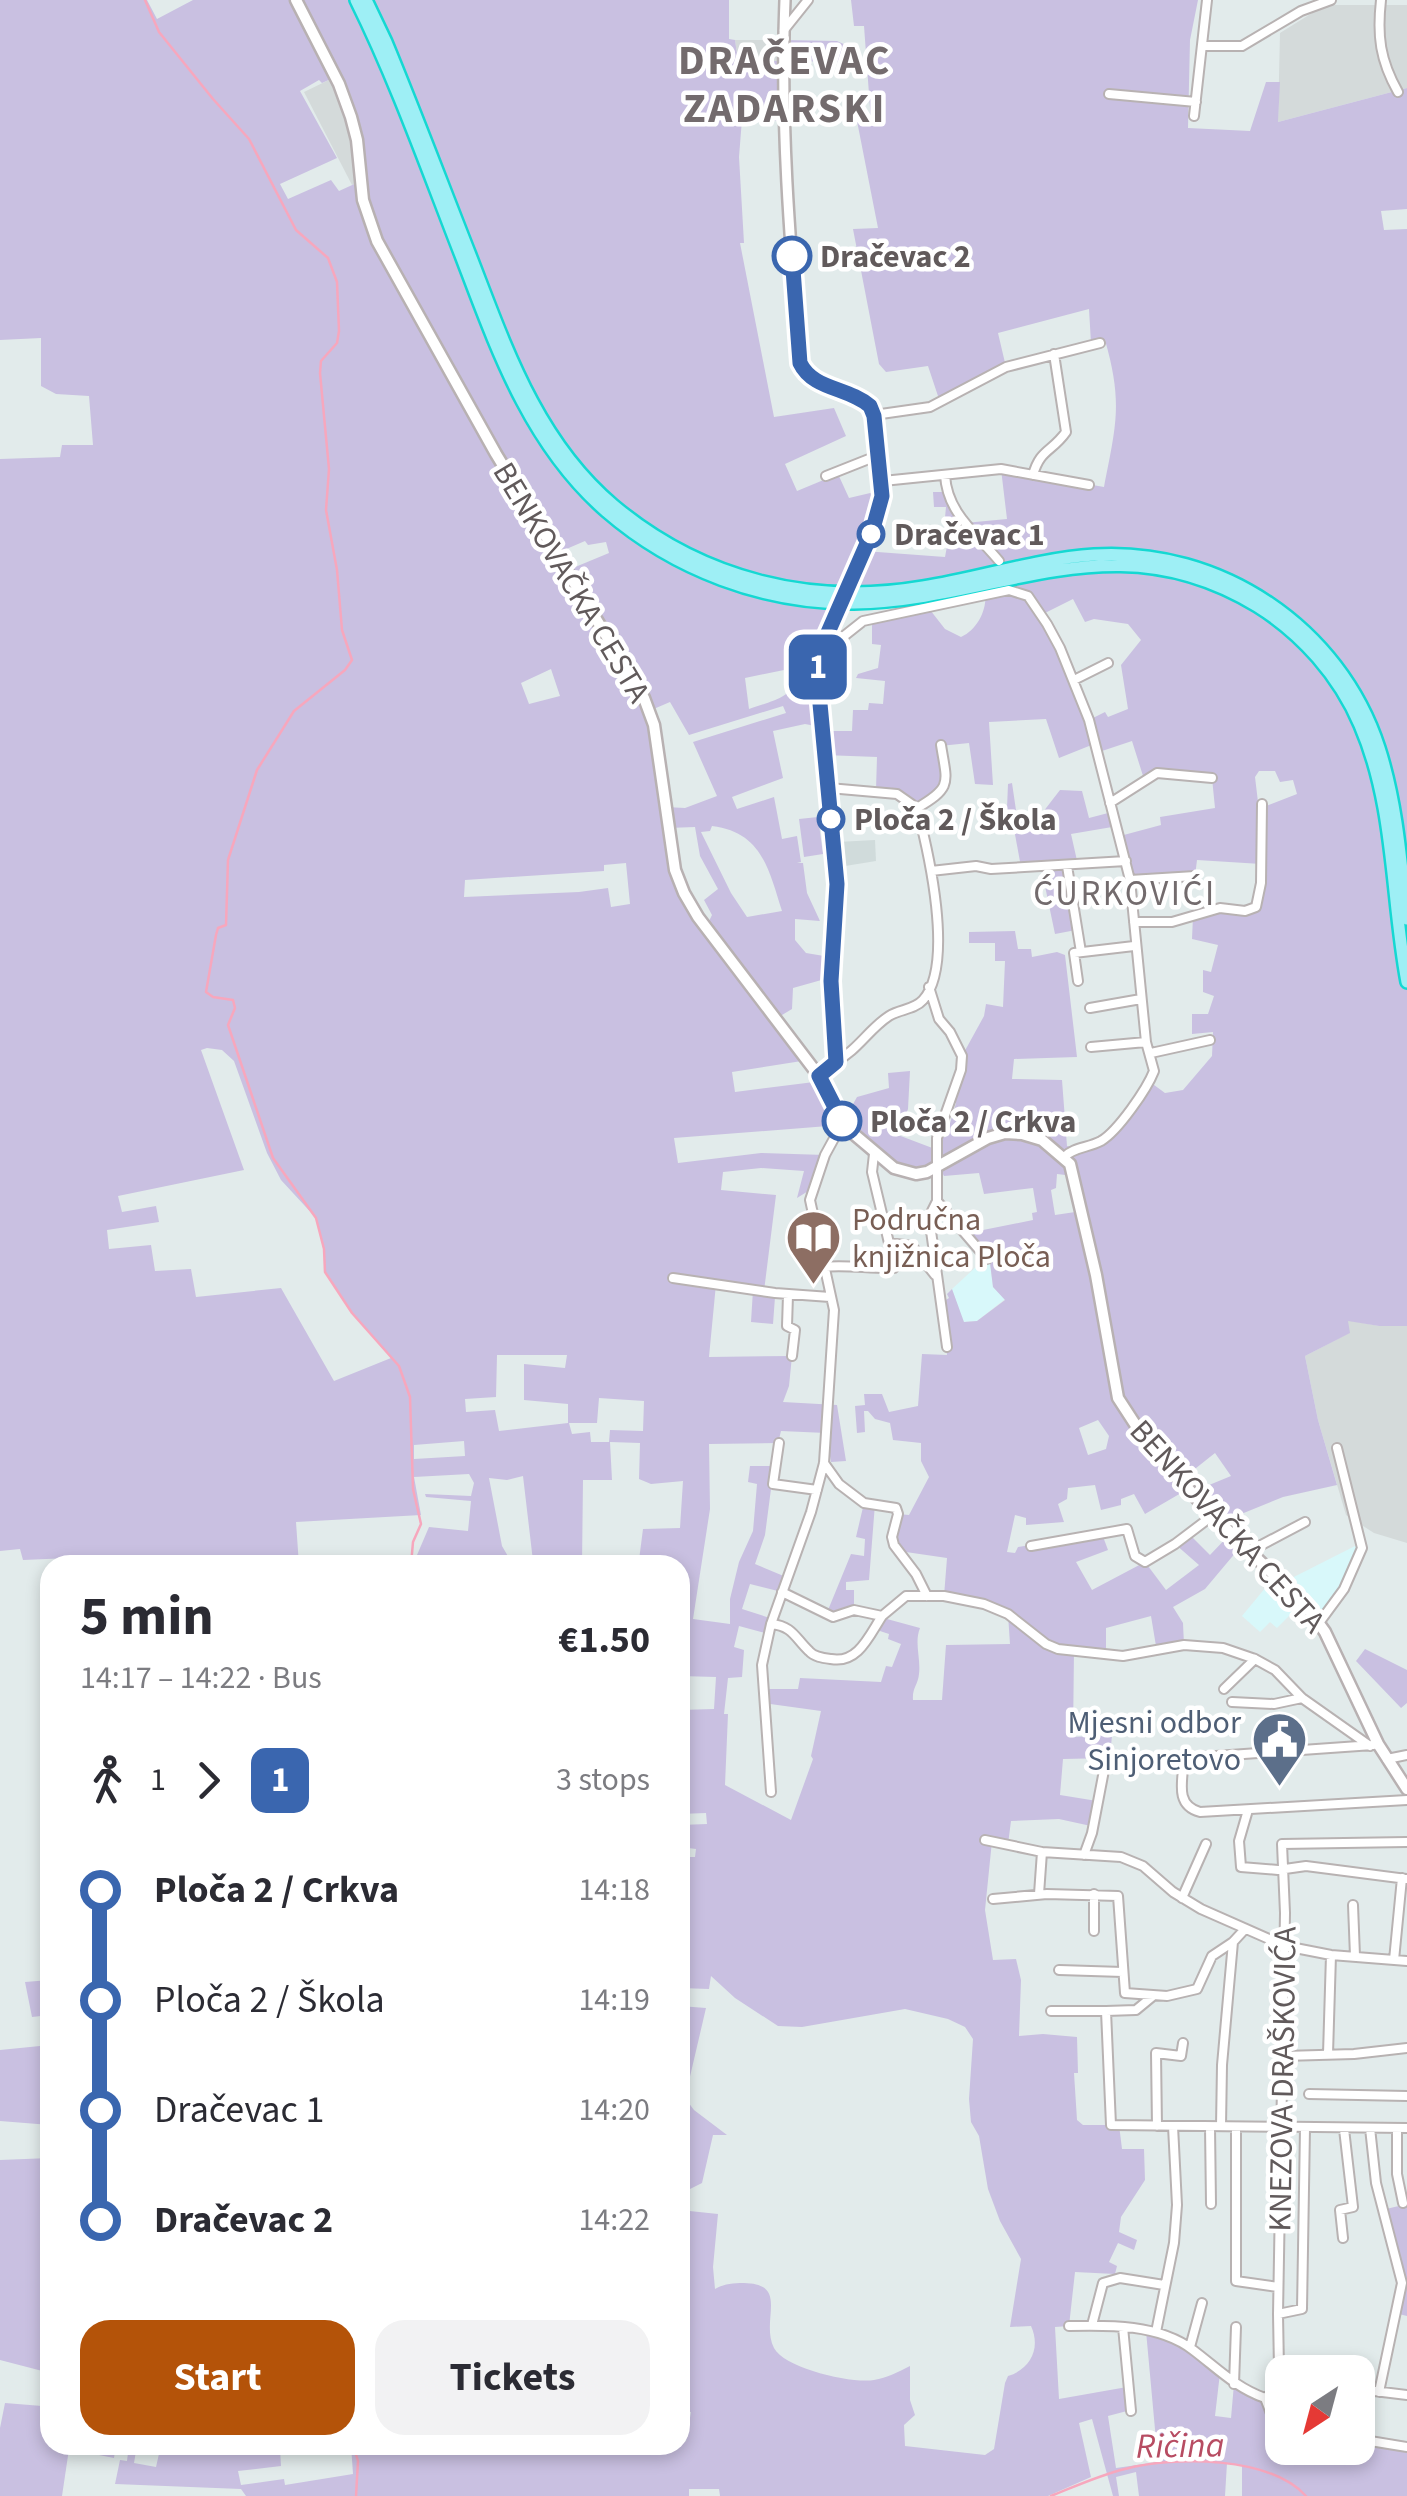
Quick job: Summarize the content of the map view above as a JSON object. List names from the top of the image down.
{
  "streets": {
    "main road": ["BENKOVAČKA CESTA"],
    "street": ["KNEZOVA DRAŠKOVIĆA"]
  },
  "districts": ["DRAČEVAC ZADARSKI", "ĆURKOVIĆI"],
  "water": ["Ričina"],
  "places": {
    "other": [
      "Dračevac 2",
      "Dračevac 1",
      "Ploča 2 / Škola",
      "Ploča 2 / Crkva"
    ],
    "library": ["Područna knjižnica Ploča"],
    "public building": ["Mjesni odbor Sinjoretovo"]
  },
  "lines": ["bus line 1"],
  "north": "bottom left",
  "page": {
    "on_map": "1",
    "heading": ["5 min", "14:17 – 14:22 · Bus", "€1.50"],
    "legs": ["1", "1", "3 stops"],
    "list": [
      {
        "name": "Ploča 2 / Crkva",
        "value": "14:18"
      },
      {
        "name": "Ploča 2 / Škola",
        "value": "14:19"
      },
      {
        "name": "Dračevac 1",
        "value": "14:20"
      },
      {
        "name": "Dračevac 2",
        "value": "14:22"
      }
    ],
    "buttons": ["Start", "Tickets"]
  }
}
